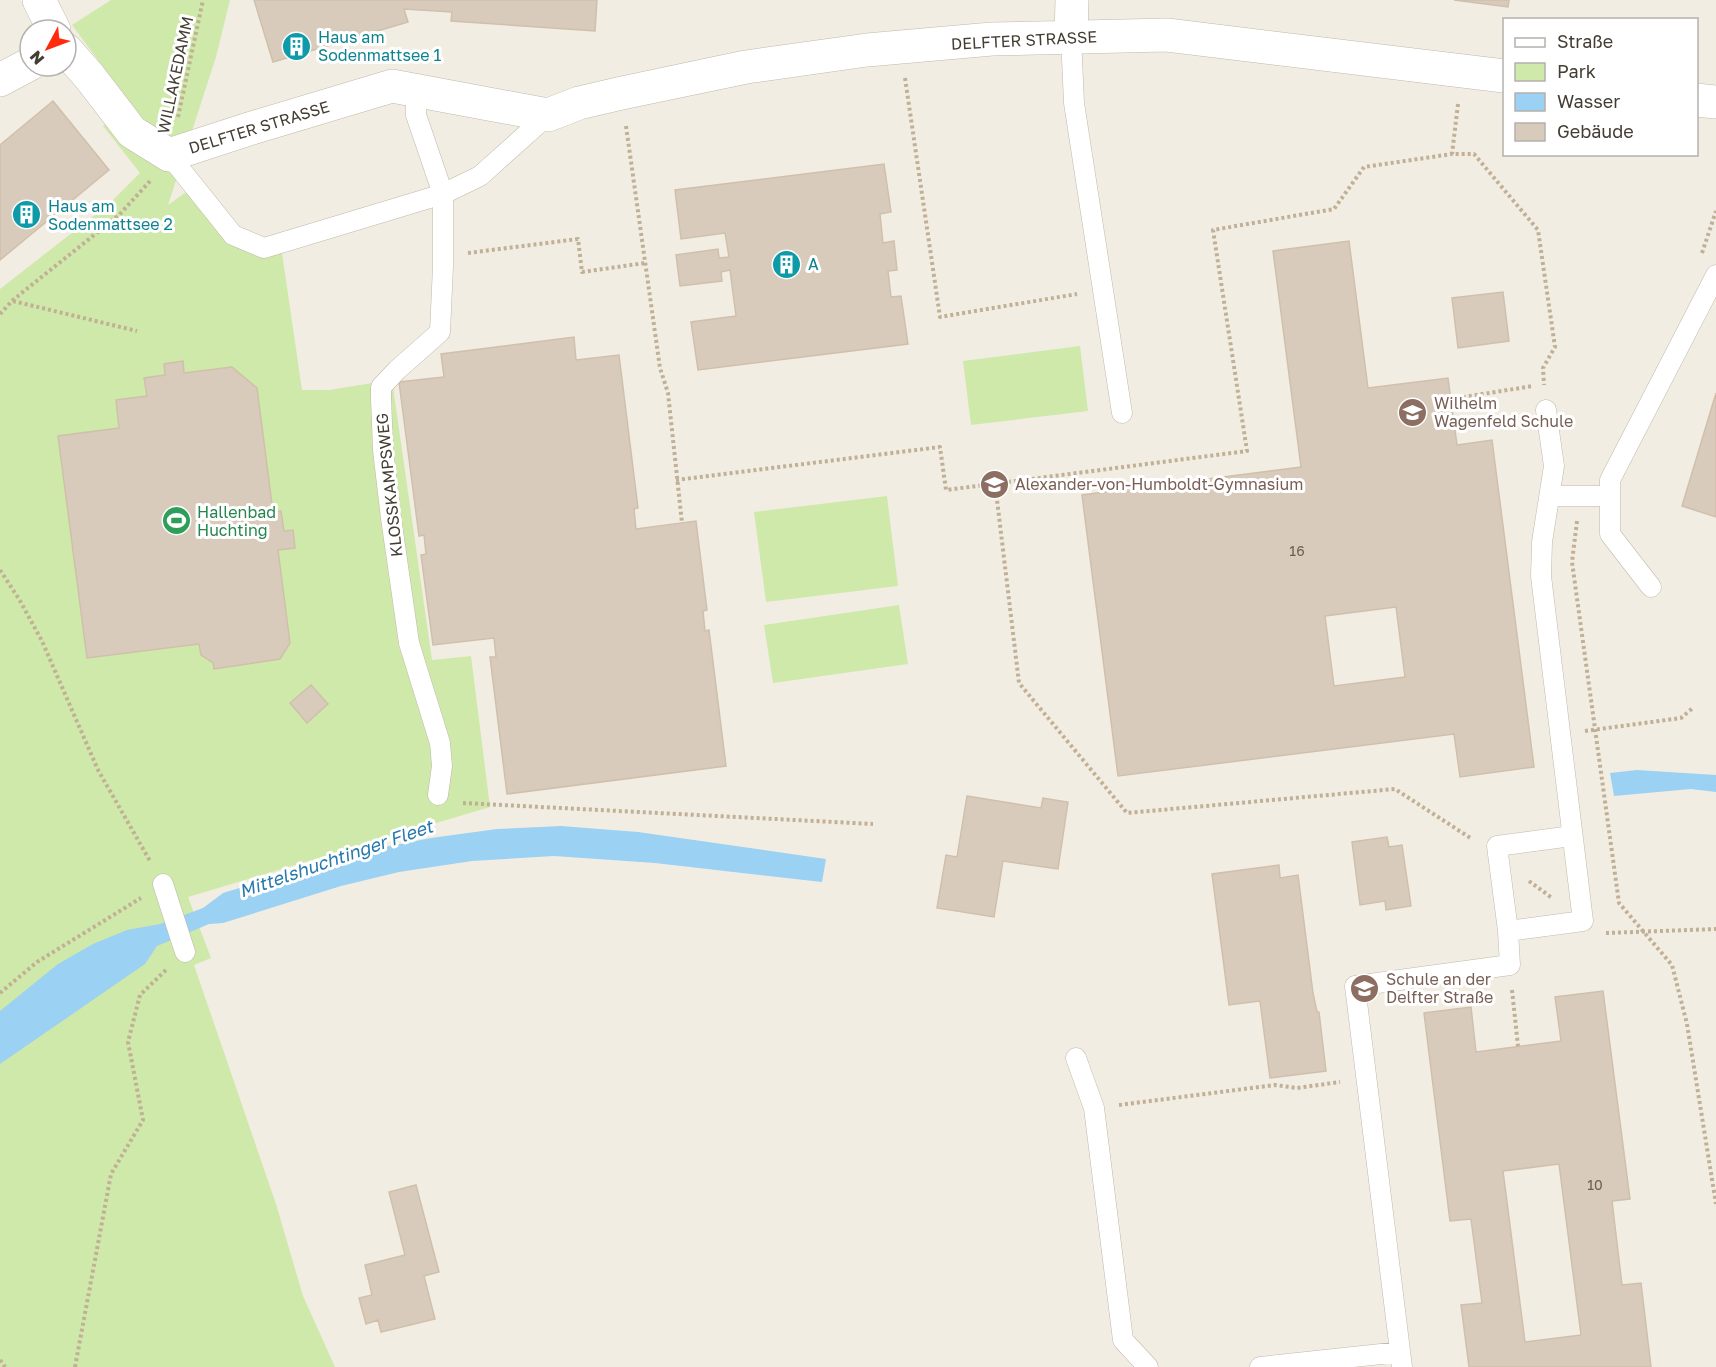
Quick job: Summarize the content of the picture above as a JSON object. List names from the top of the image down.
{
  "streets": {
    "street": ["DELFTER STRASSE"],
    "lane": ["KLOSSKAMPSWEG"],
    "path": ["WILLAKEDAMM"]
  },
  "crossings": [
    ["DELFTER STRASSE", "WILLAKEDAMM"],
    ["DELFTER STRASSE", "KLOSSKAMPSWEG"]
  ],
  "water": ["Mittelshuchtinger Fleet"],
  "places": {
    "building": ["Haus am Sodenmattsee 1", "Haus am Sodenmattsee 2", "A"],
    "school or university": ["Wilhelm Wagenfeld Schule", "Alexander-von-Humboldt-Gymnasium", "Schule an der Delfter Straße"],
    "sports": ["Hallenbad Huchting"]
  },
  "house_numbers": ["16", "10"],
  "legend": [
    "Straße",
    "Park",
    "Wasser",
    "Gebäude"
  ],
  "north": "bottom left"
}
